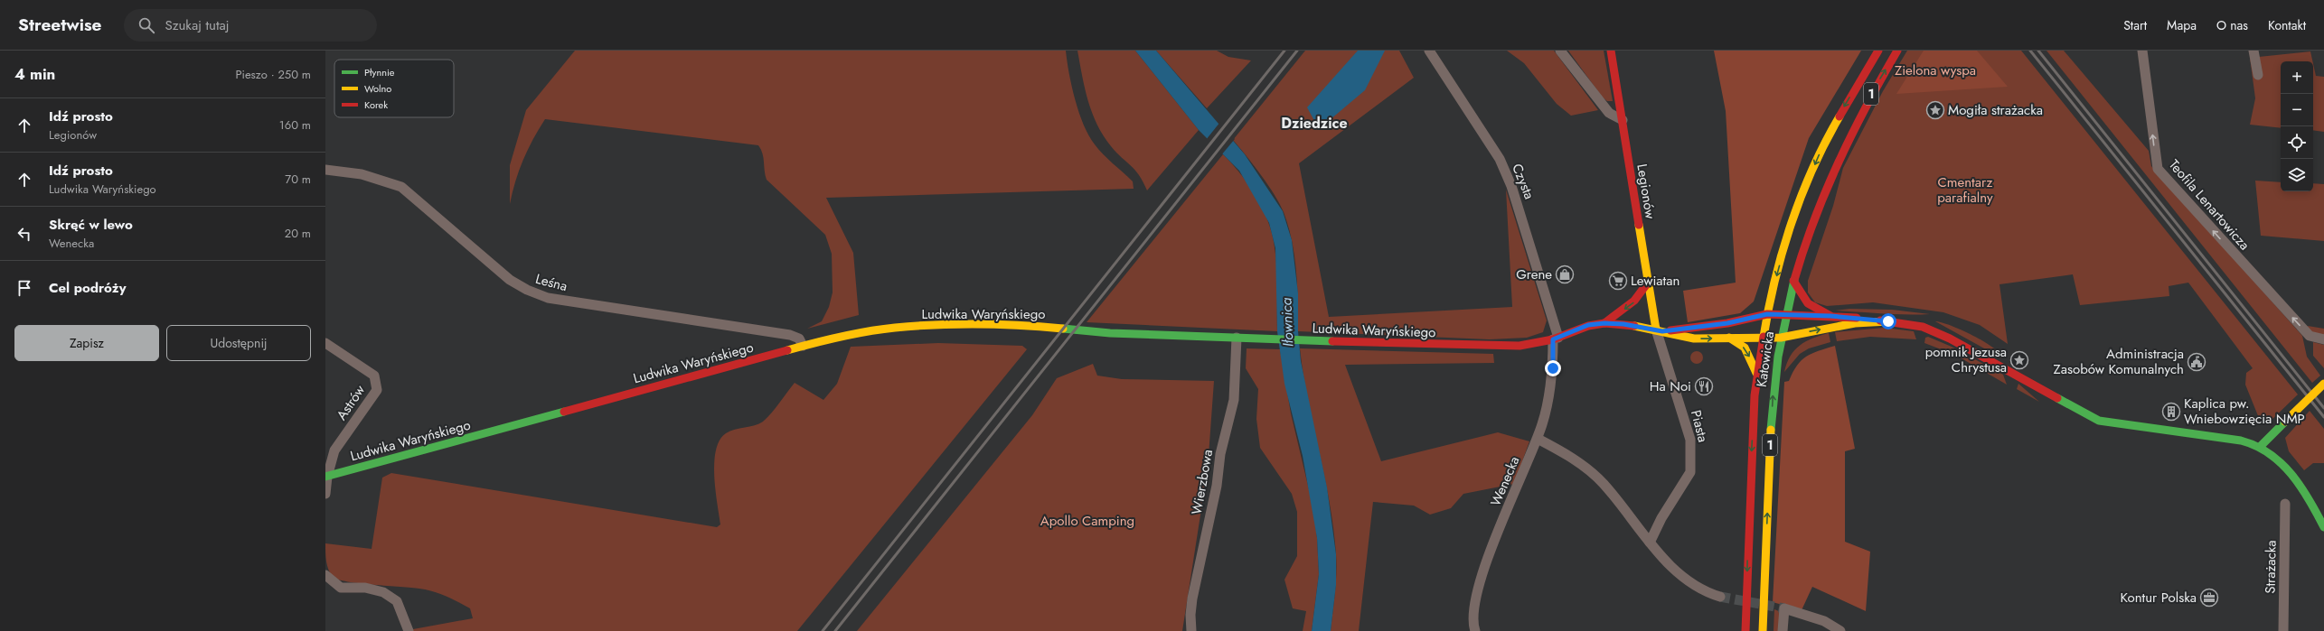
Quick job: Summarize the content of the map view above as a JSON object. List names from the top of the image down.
{
  "streets": {
    "street": [
      "1",
      "Czysta",
      "Legionów",
      "Teofila Lenartowicza",
      "Leśna",
      "Ludwika Waryńskiego",
      "Katowicka",
      "Astrów",
      "Piasta",
      "Wenecka",
      "Wierzbowa",
      "Strażacka"
    ]
  },
  "crossings": [
    ["Czysta", "Ludwika Waryńskiego"],
    ["Czysta", "Wenecka"],
    ["Legionów", "Ludwika Waryńskiego"],
    ["Legionów", "Piasta"],
    ["Leśna", "Ludwika Waryńskiego"],
    ["Ludwika Waryńskiego", "Astrów"],
    ["Ludwika Waryńskiego", "Piasta"],
    ["Ludwika Waryńskiego", "Wenecka"],
    ["Ludwika Waryńskiego", "Wierzbowa"]
  ],
  "one_way": ["Teofila Lenartowicza"],
  "districts": ["Dziedzice"],
  "water": ["Iłownica"],
  "parks": ["Zielona wyspa", "Cmentarz parafialny", "Apollo Camping"],
  "places": {
    "place": ["Mogiła strażacka", "pomnik Jezusa Chrystusa"],
    "shop": ["Grene"],
    "supermarket": ["Lewiatan"],
    "public building": ["Administracja Zasobów Komunalnych"],
    "restaurant": ["Ha Noi"],
    "building": ["Kaplica pw. Wniebowzięcia NMP"],
    "office": ["Kontur Polska"]
  },
  "legend": ["Płynnie", "Wolno", "Korek"],
  "page": {
    "header": "Streetwise",
    "search": "Szukaj tutaj",
    "nav": [
      "Start",
      "Mapa",
      "O nas",
      "Kontakt"
    ],
    "heading": ["4 min", "Pieszo · 250 m"],
    "map_buttons": ["+", "−"],
    "list": [
      ["Idź prosto", "Legionów", "160 m"],
      ["Idź prosto", "Ludwika Waryńskiego", "70 m"],
      ["Skręć w lewo", "Wenecka", "20 m"],
      "Cel podróży"
    ],
    "buttons": ["Zapisz", "Udostępnij"]
  }
}
